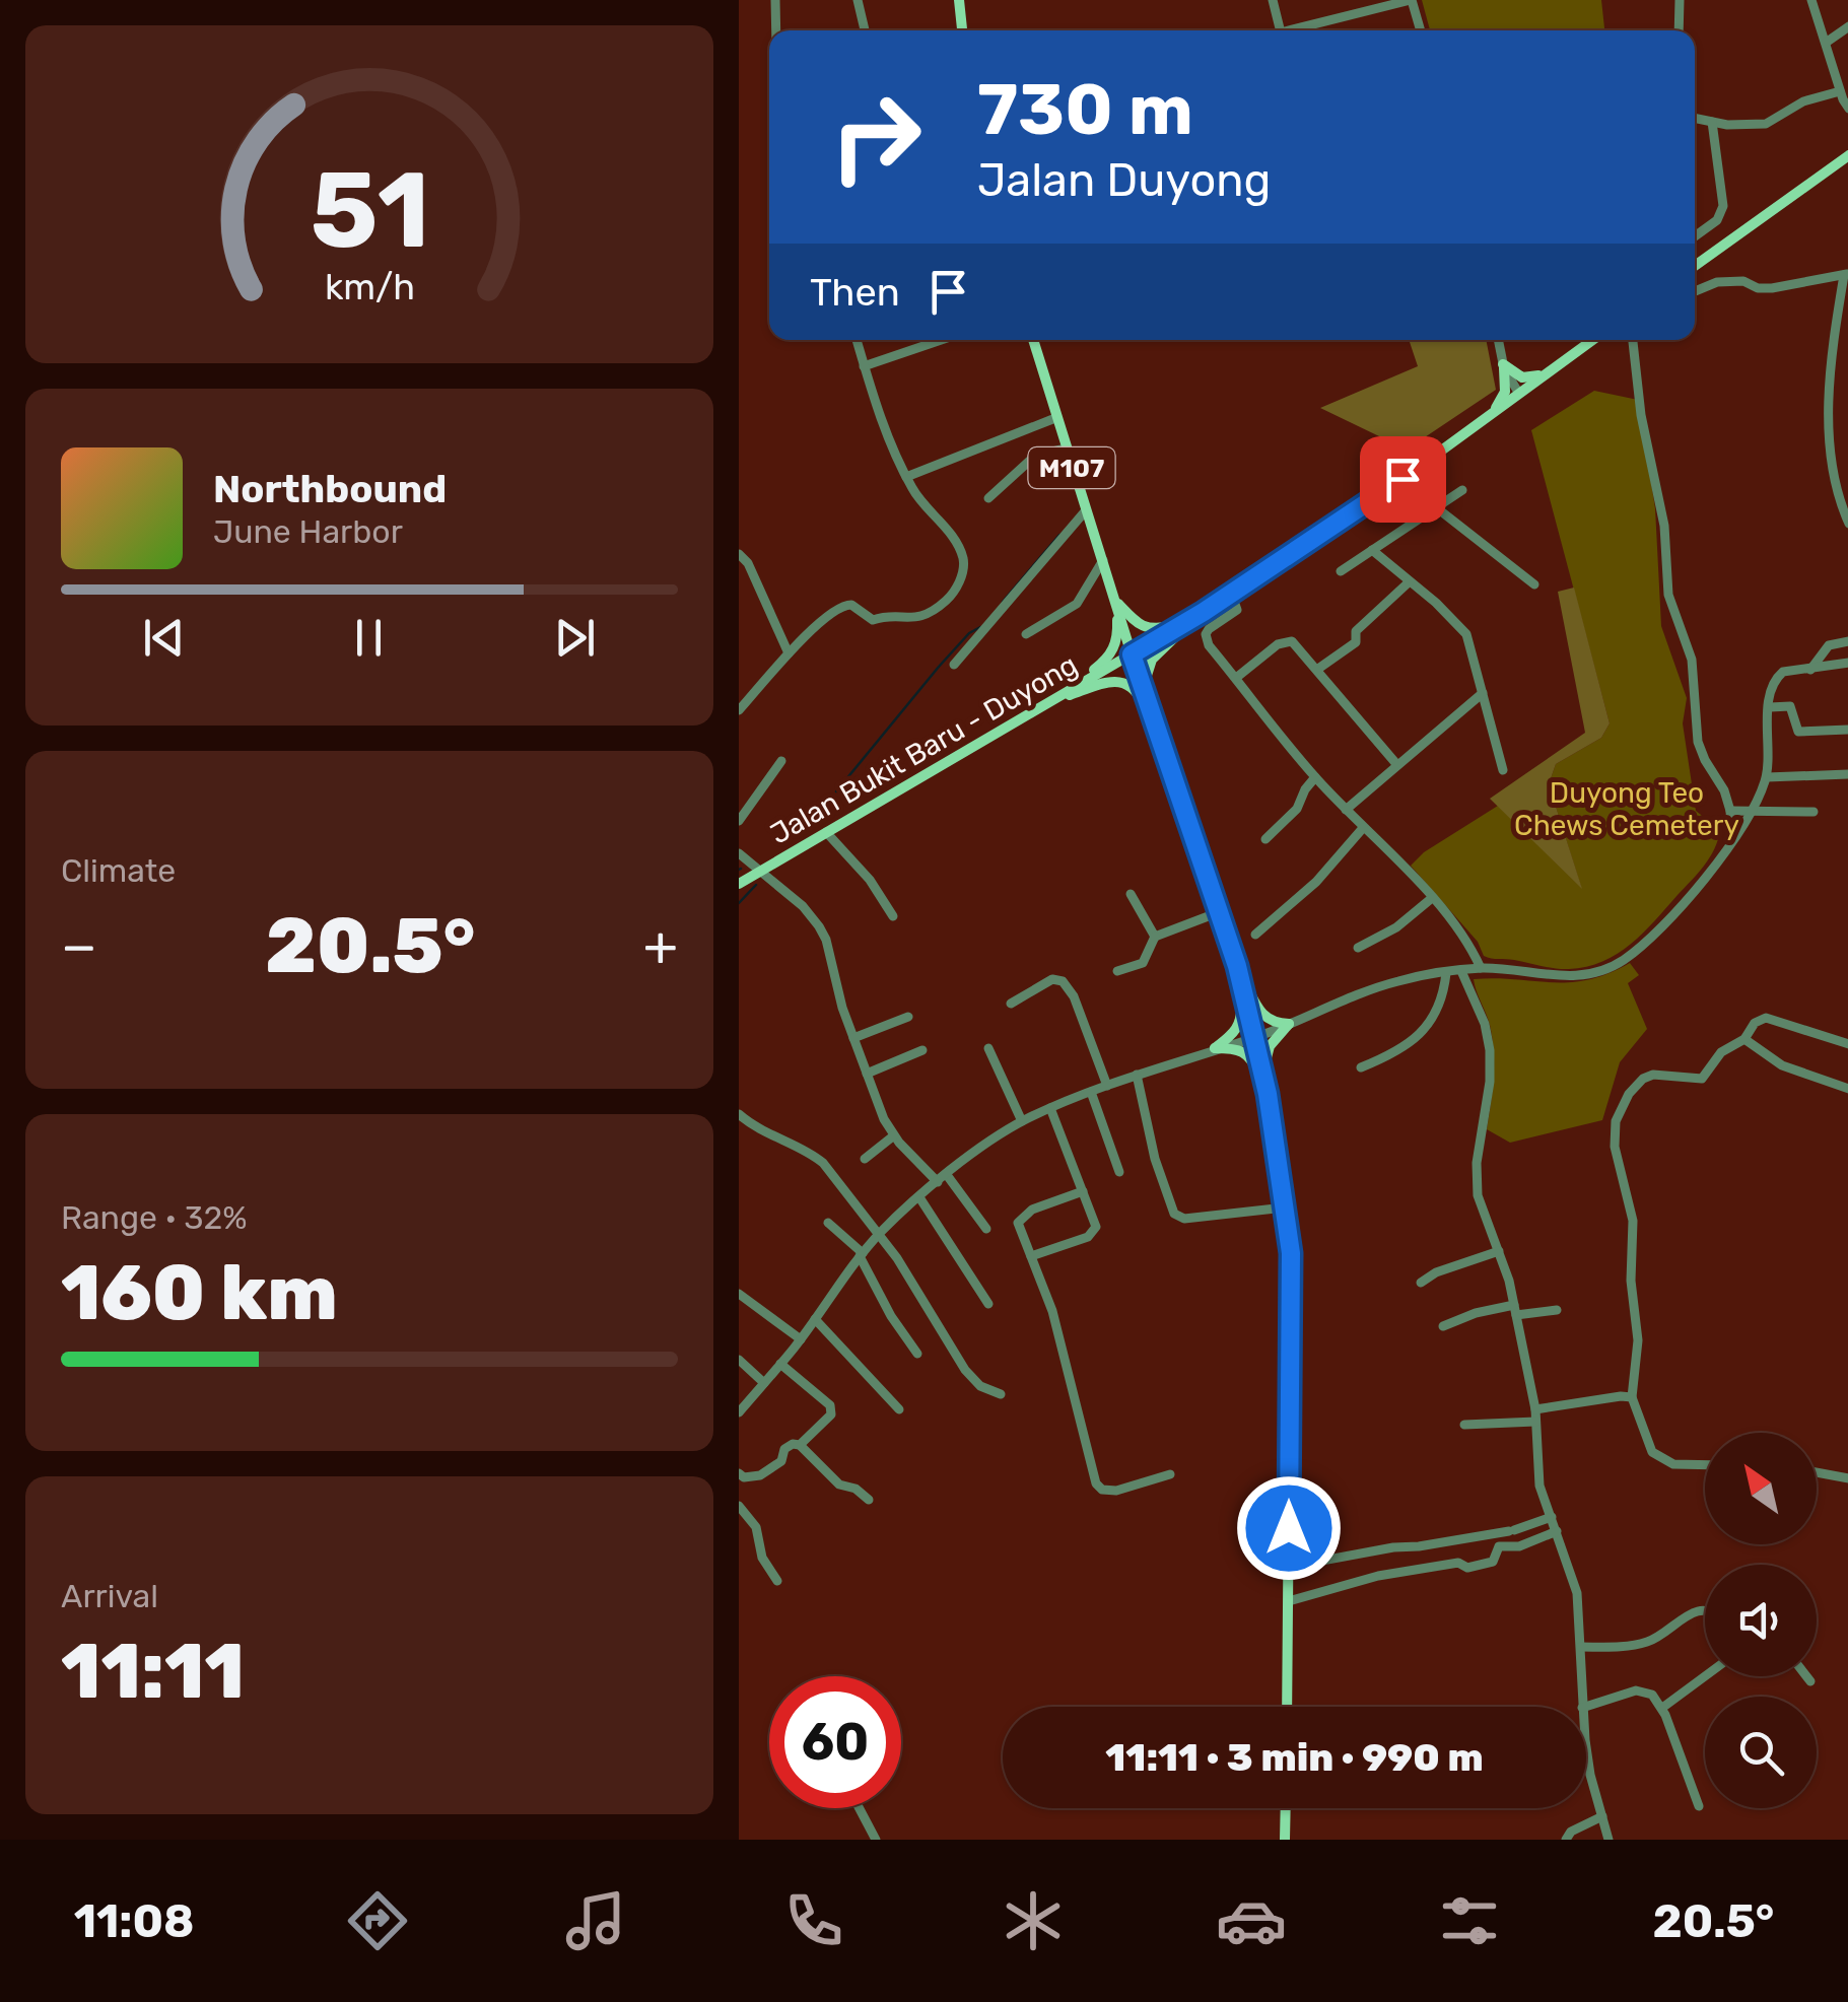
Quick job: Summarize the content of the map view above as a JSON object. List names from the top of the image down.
{
  "streets": {
    "main road": ["M107", "Jalan Bukit Baru - Duyong"]
  },
  "crossings": [
    ["M107", "Jalan Bukit Baru - Duyong"]
  ],
  "parks": ["Duyong Teo Chews Cemetery"],
  "north": "top left",
  "page": {
    "turn": ["730 m", "Jalan Duyong"],
    "then": "Then",
    "song": ["Northbound", "June Harbor"],
    "tile": [
      "Climate",
      ["Range · 32%", "160 km"],
      ["Arrival", "11:11"]
    ],
    "heat": ["−", "20.5°", "+"],
    "limit": "60",
    "trip": "11:11 · 3 min · 990 m",
    "tabs": ["11:08", "20.5°"],
    "gauge": ["51", "km/h"]
  }
}
